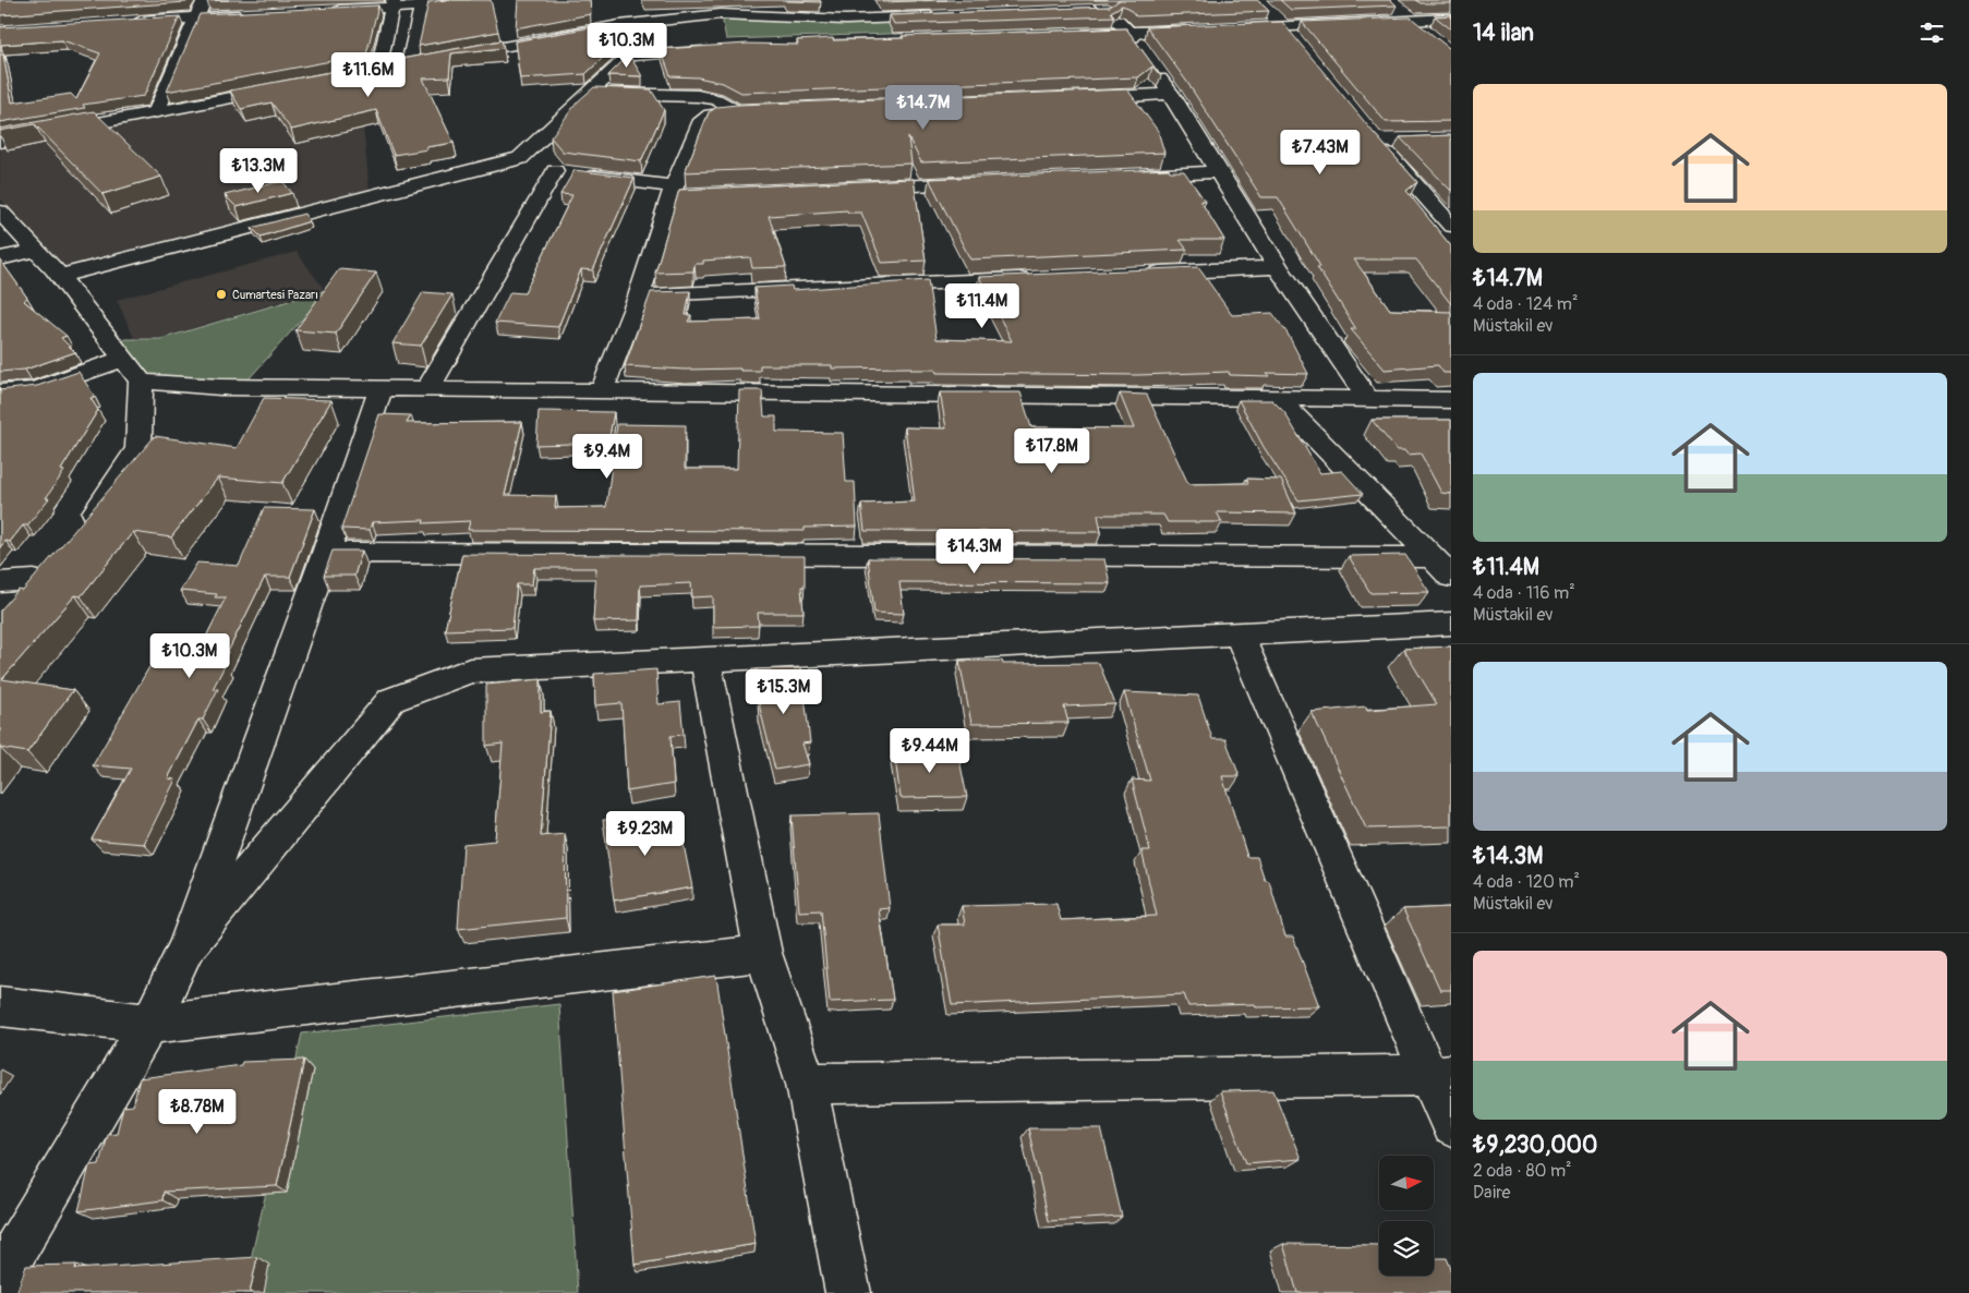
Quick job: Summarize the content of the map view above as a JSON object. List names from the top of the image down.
{
  "places": ["Cumartesi Pazarı"],
  "north": "right",
  "page": {
    "heading": "14 ilan",
    "price": [
      "₺10.3M",
      "₺11.6M",
      "₺14.7M",
      "₺7.43M",
      "₺13.3M",
      "₺11.4M",
      "₺17.8M",
      "₺9.4M",
      "₺14.3M",
      "₺10.3M",
      "₺15.3M",
      "₺9.44M",
      "₺9.23M",
      "₺8.78M"
    ],
    "list": [
      {
        "name": "₺14.7M",
        "note": "4 oda · 124 m² · Müstakil ev"
      },
      {
        "name": "₺11.4M",
        "note": "4 oda · 116 m² · Müstakil ev"
      },
      {
        "name": "₺14.3M",
        "note": "4 oda · 120 m² · Müstakil ev"
      },
      {
        "name": "₺9,230,000",
        "note": "2 oda · 80 m² · Daire"
      }
    ]
  }
}
